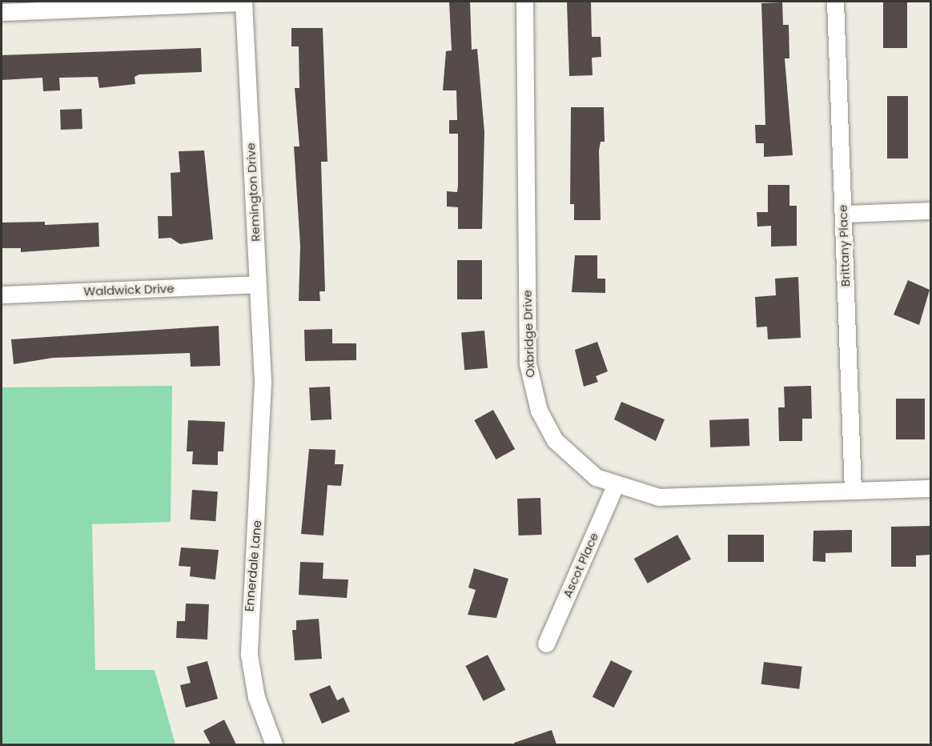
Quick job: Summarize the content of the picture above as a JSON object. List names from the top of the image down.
{
  "streets": {
    "street": [
      "Remington Drive",
      "Brittany Place",
      "Waldwick Drive",
      "Oxbridge Drive",
      "Ascot Place",
      "Ennerdale Lane"
    ]
  },
  "crossings": [
    ["Remington Drive", "Waldwick Drive"],
    ["Remington Drive", "Ennerdale Lane"],
    ["Brittany Place", "Oxbridge Drive"],
    ["Oxbridge Drive", "Ascot Place"]
  ]
}
